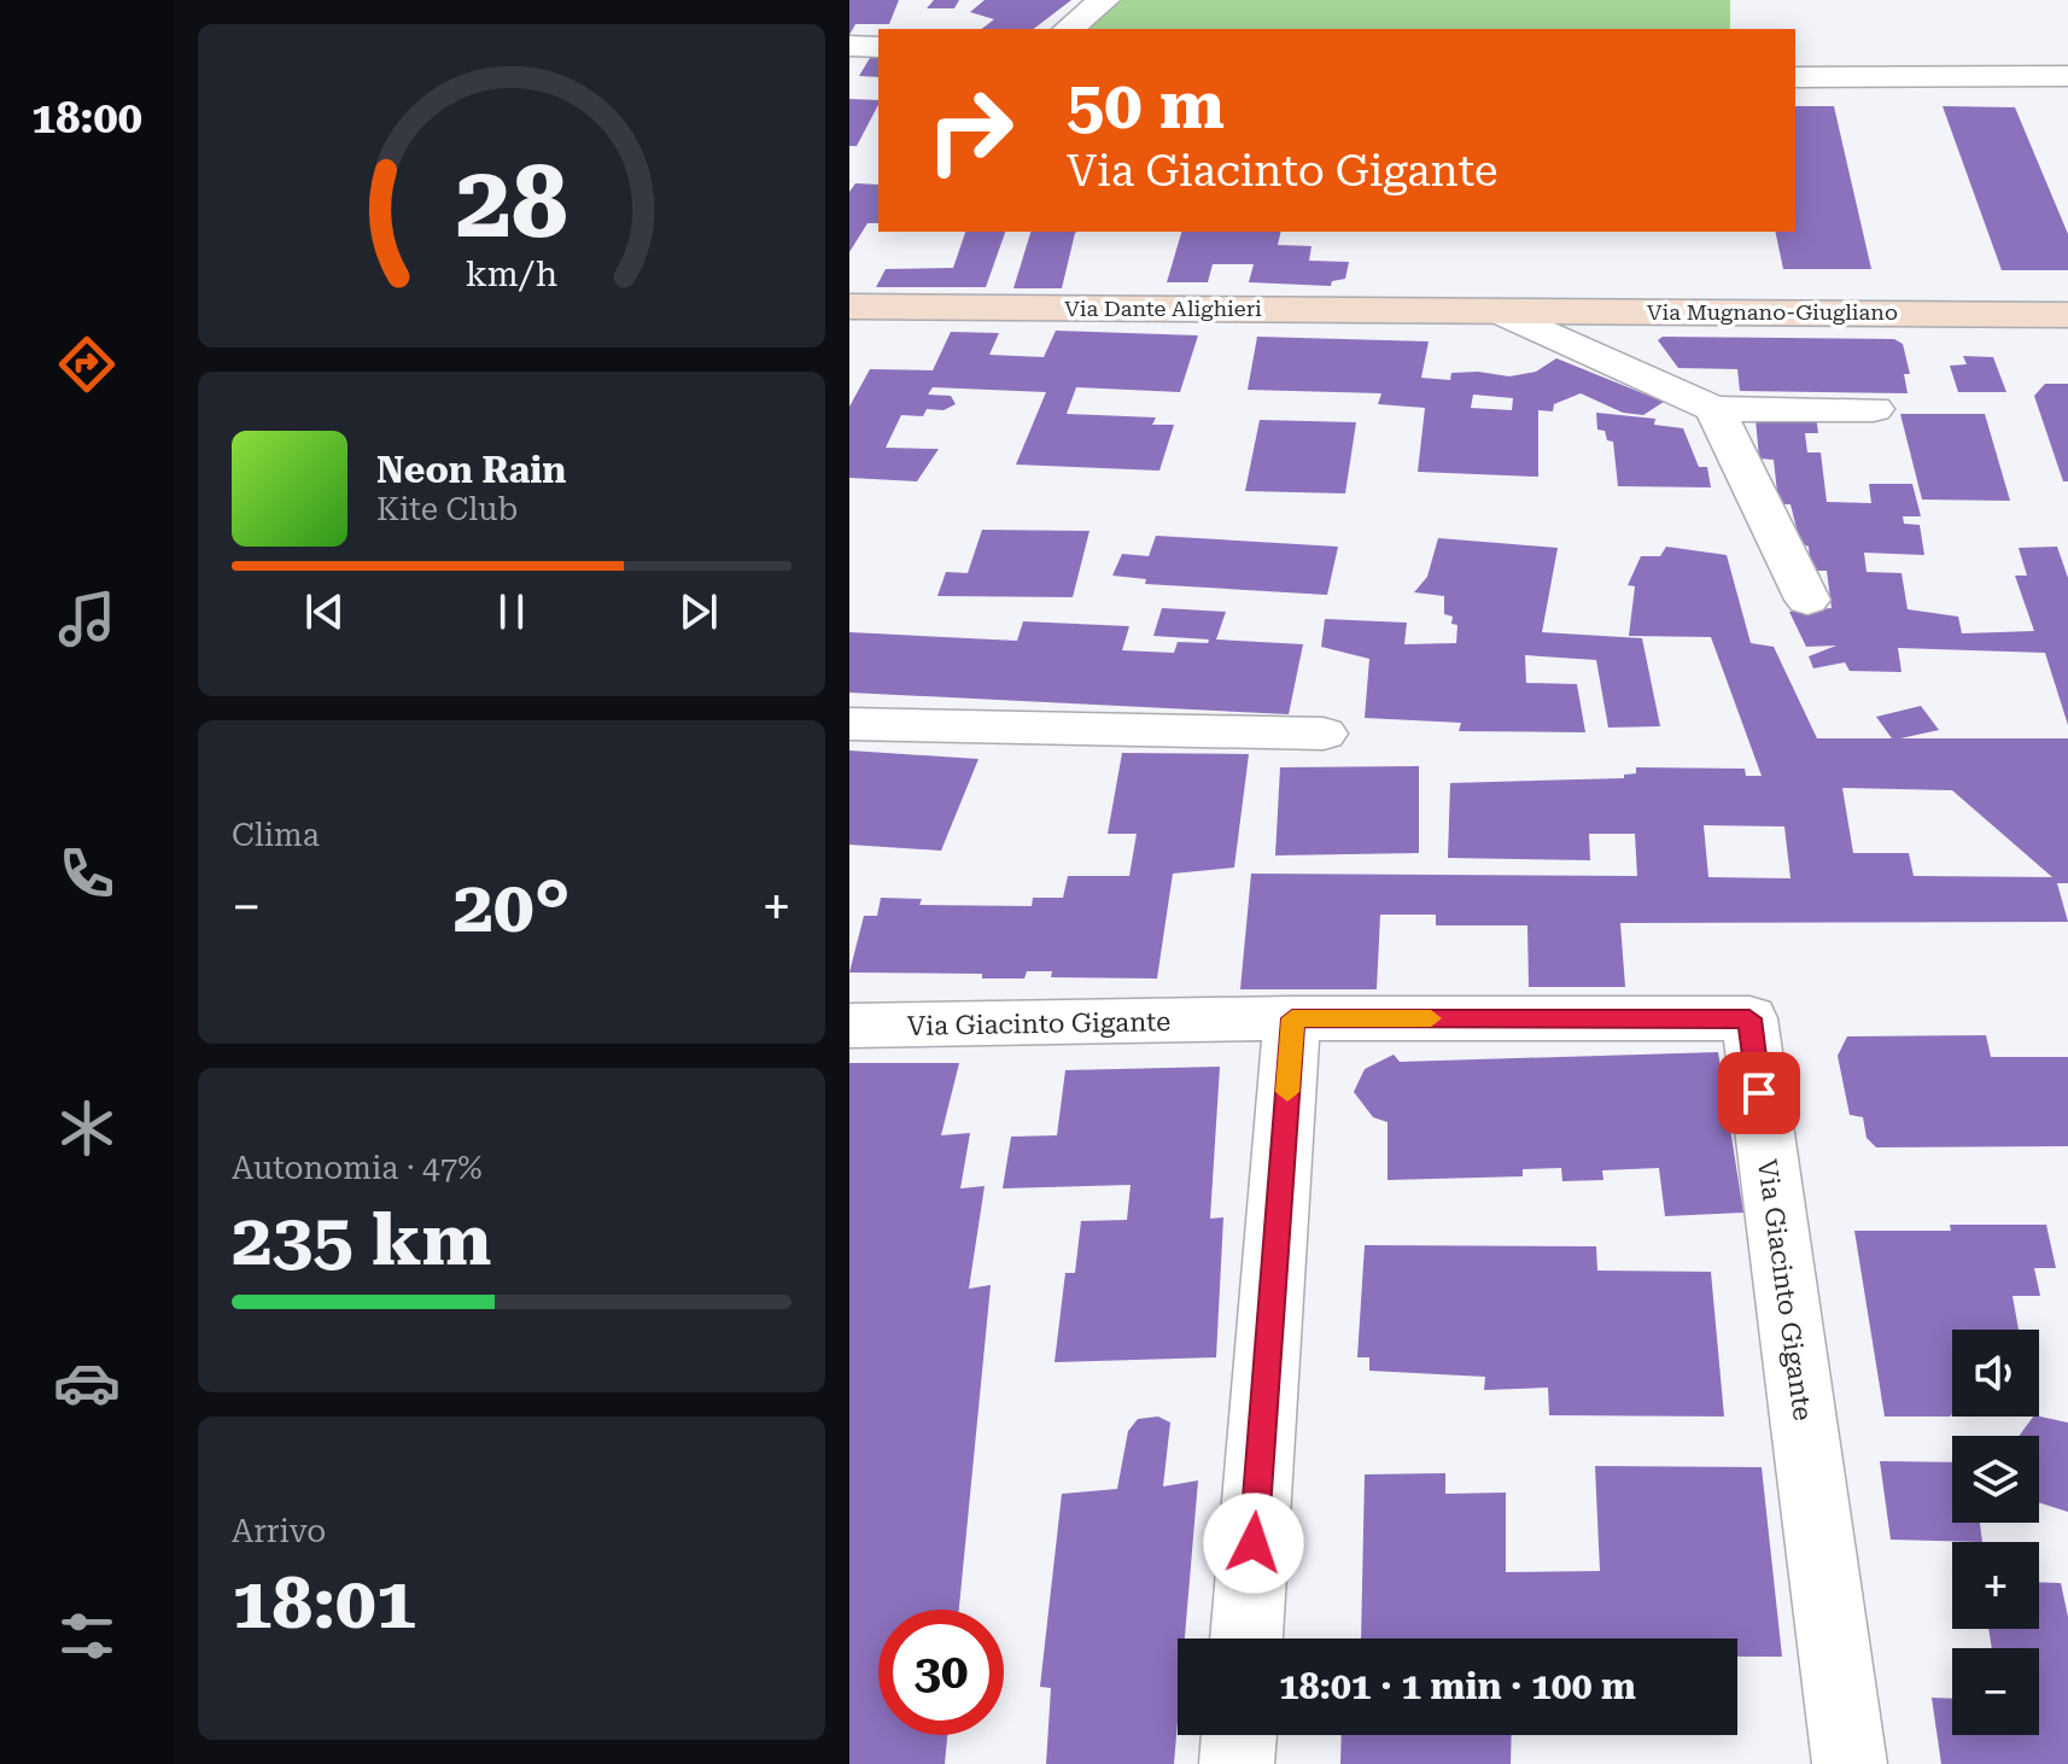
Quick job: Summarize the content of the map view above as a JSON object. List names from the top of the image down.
{
  "streets": {
    "main road": ["Via Dante Alighieri", "Via Mugnano-Giugliano"],
    "street": ["Via Giacinto Gigante"]
  },
  "crossings": [
    ["Via Dante Alighieri", "Via Mugnano-Giugliano"]
  ],
  "page": {
    "tabs": "18:00",
    "turn": ["50 m", "Via Giacinto Gigante"],
    "song": ["Neon Rain", "Kite Club"],
    "tile": [
      "Clima",
      ["Autonomia · 47%", "235 km"],
      ["Arrivo", "18:01"]
    ],
    "heat": ["−", "20°", "+"],
    "map_buttons": ["+", "−"],
    "limit": "30",
    "trip": "18:01 · 1 min · 100 m",
    "gauge": ["28", "km/h"]
  }
}
